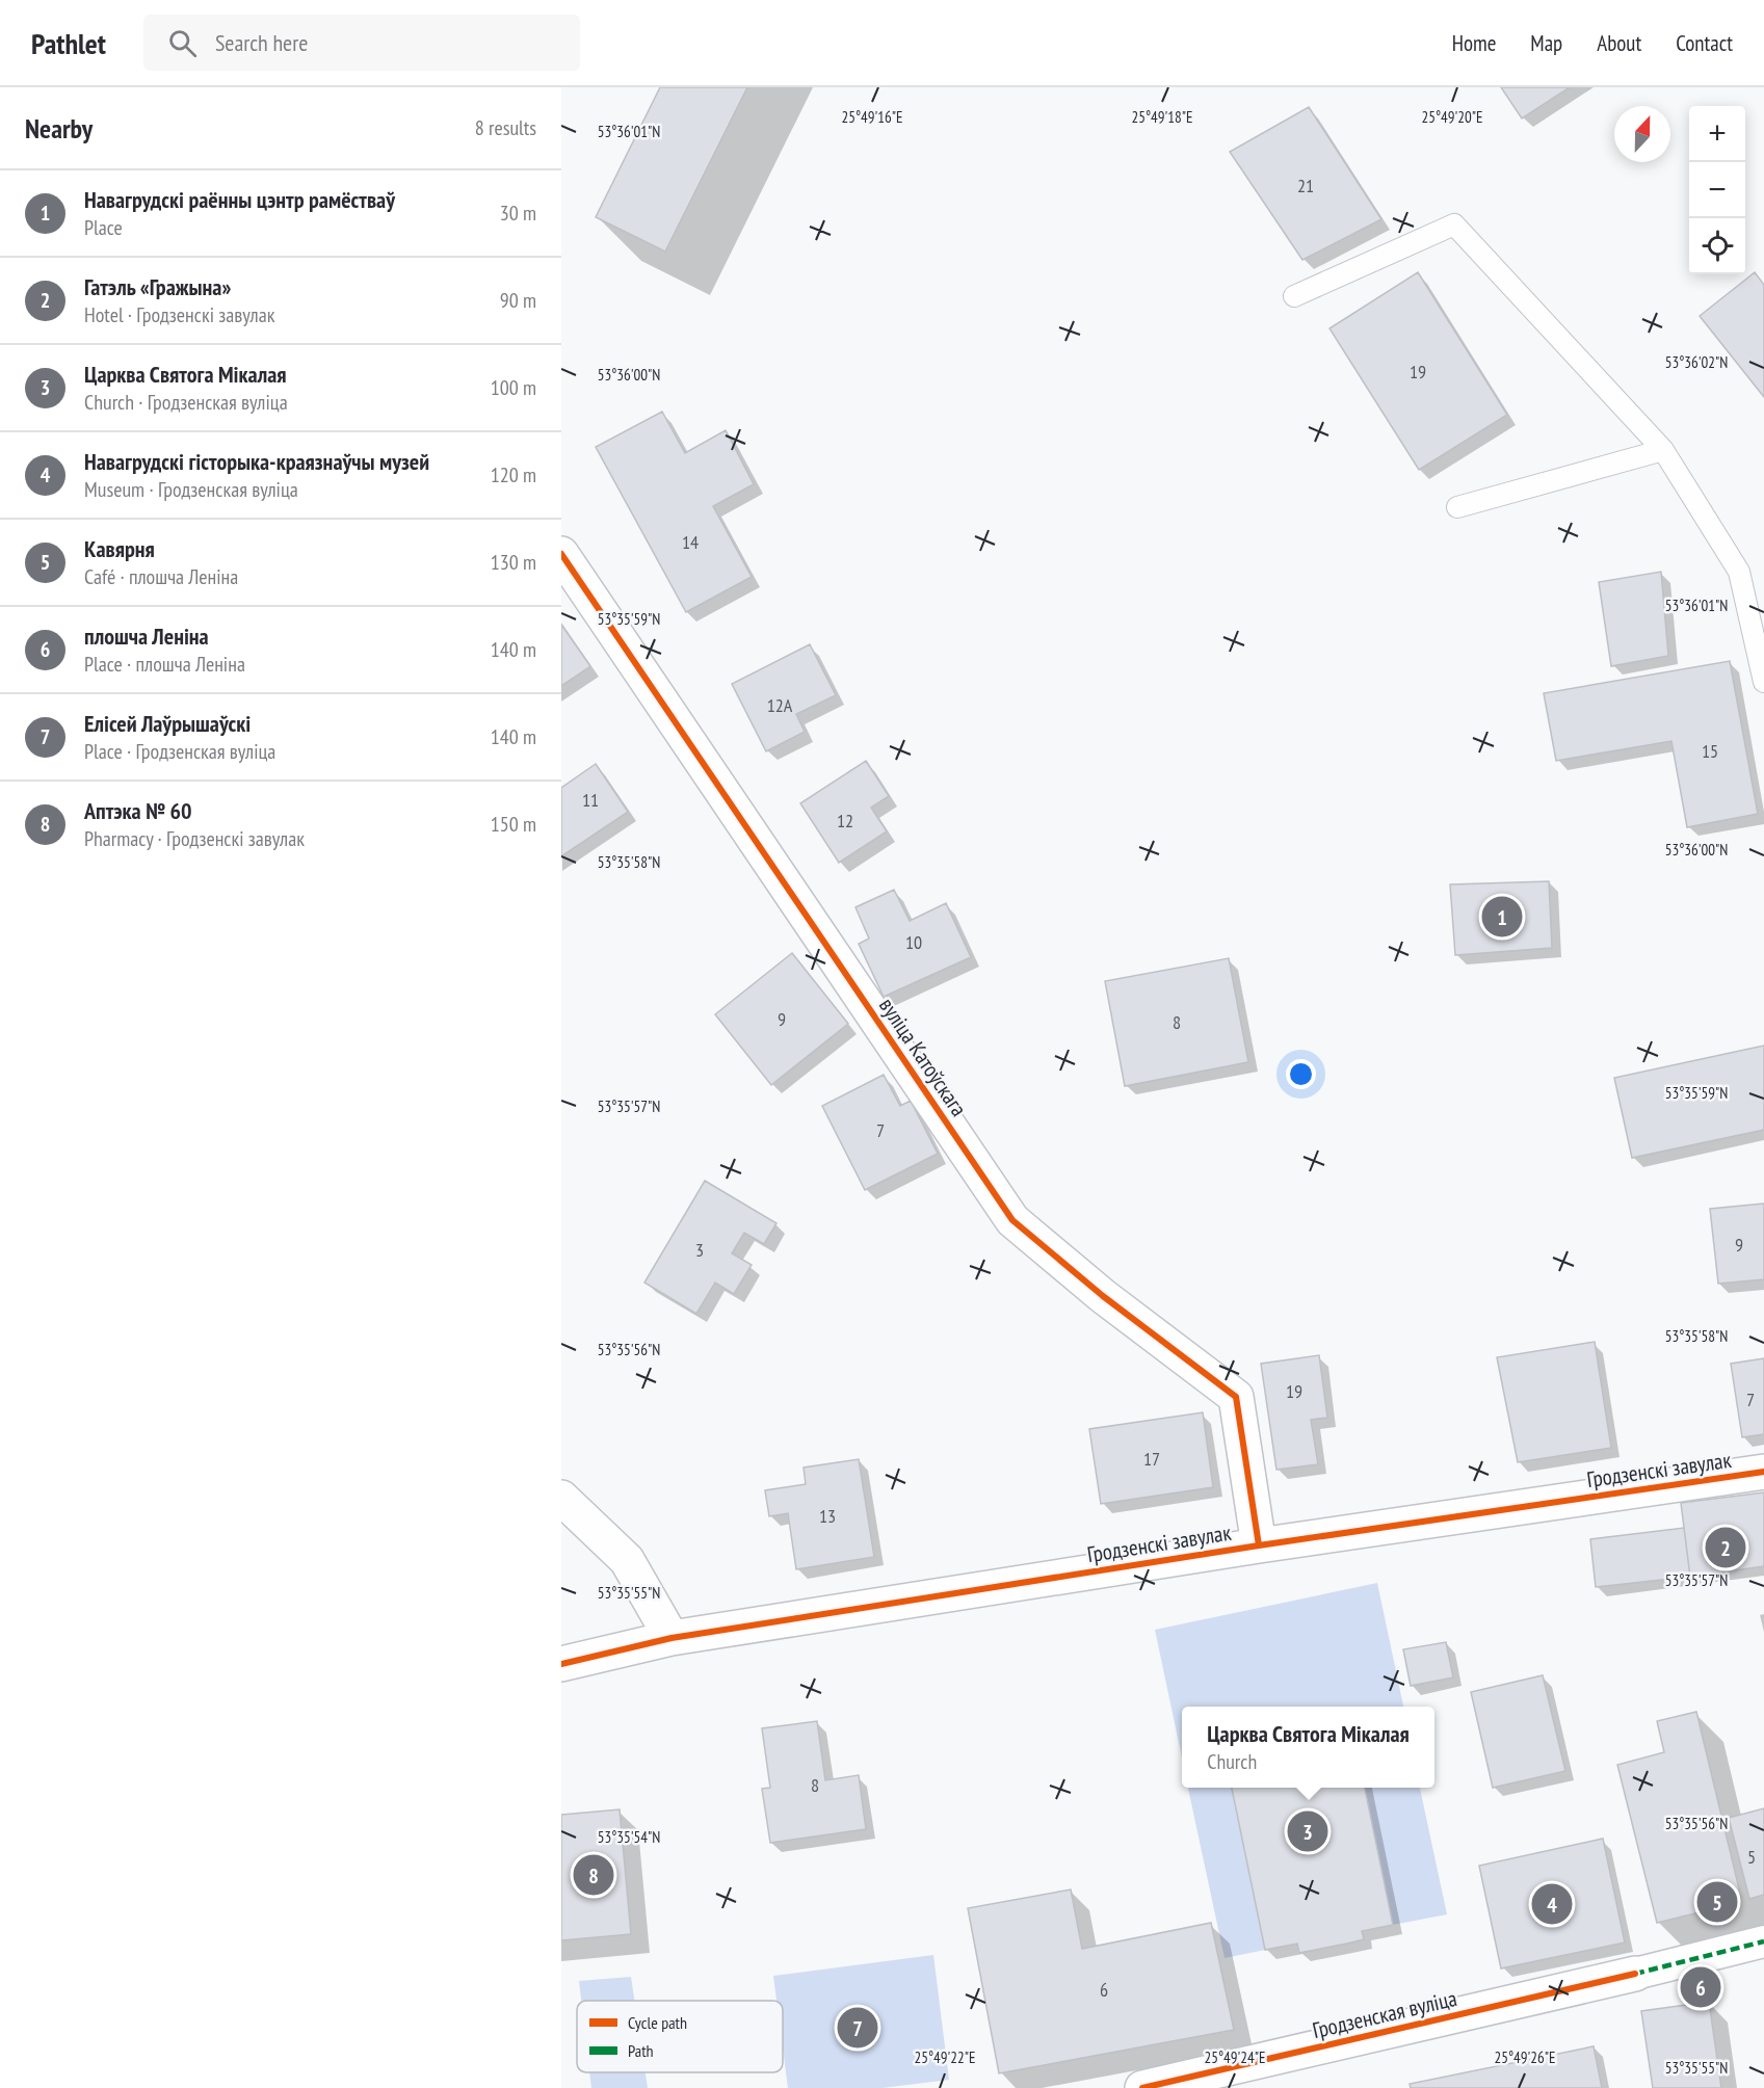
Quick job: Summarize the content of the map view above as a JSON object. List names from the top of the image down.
{
  "streets": {
    "street": ["вуліца Катоўскага", "Гродзенскі завулак", "Гродзенская вуліца"]
  },
  "crossings": [
    ["вуліца Катоўскага", "Гродзенскі завулак"]
  ],
  "house_numbers": [
    "21",
    "19",
    "14",
    "12А",
    "15",
    "11",
    "12",
    "10",
    "9",
    "8",
    "7",
    "9",
    "3",
    "19",
    "7",
    "17",
    "13",
    "8",
    "5",
    "6"
  ],
  "legend": ["Cycle path", "Path"],
  "north": "top",
  "page": {
    "header": "Pathlet",
    "search": "Search here",
    "nav": [
      "Home",
      "Map",
      "About",
      "Contact"
    ],
    "heading": ["Nearby", "8 results"],
    "map_buttons": ["+", "−"],
    "list": [
      {
        "mark": "1",
        "name": "Навагрудскі раённы цэнтр рамёстваў",
        "note": "Place",
        "value": "30 m"
      },
      {
        "mark": "2",
        "name": "Гатэль «Гражына»",
        "note": "Hotel · Гродзенскі завулак",
        "value": "90 m"
      },
      {
        "mark": "3",
        "name": "Царква Святога Мікалая",
        "note": "Church · Гродзенская вуліца",
        "value": "100 m"
      },
      {
        "mark": "4",
        "name": "Навагрудскі гісторыка-краязнаўчы музей",
        "note": "Museum · Гродзенская вуліца",
        "value": "120 m"
      },
      {
        "mark": "5",
        "name": "Кавярня",
        "note": "Café · плошча Леніна",
        "value": "130 m"
      },
      {
        "mark": "6",
        "name": "плошча Леніна",
        "note": "Place · плошча Леніна",
        "value": "140 m"
      },
      {
        "mark": "7",
        "name": "Елісей Лаўрышаўскі",
        "note": "Place · Гродзенская вуліца",
        "value": "140 m"
      },
      {
        "mark": "8",
        "name": "Аптэка № 60",
        "note": "Pharmacy · Гродзенскі завулак",
        "value": "150 m"
      }
    ],
    "pins": [
      "1",
      "2",
      "3",
      "8",
      "5",
      "4",
      "6",
      "7"
    ],
    "popup": ["Царква Святога Мікалая", "Church"]
  },
  "coordinates": [
    "25°49'20\"E",
    "25°49'16\"E",
    "25°49'18\"E",
    "53°36'01\"N",
    "53°36'02\"N",
    "53°36'00\"N",
    "53°35'59\"N",
    "53°35'58\"N",
    "53°35'57\"N",
    "53°35'56\"N",
    "53°35'55\"N",
    "53°35'54\"N",
    "25°49'22\"E",
    "25°49'24\"E",
    "25°49'26\"E"
  ]
}
